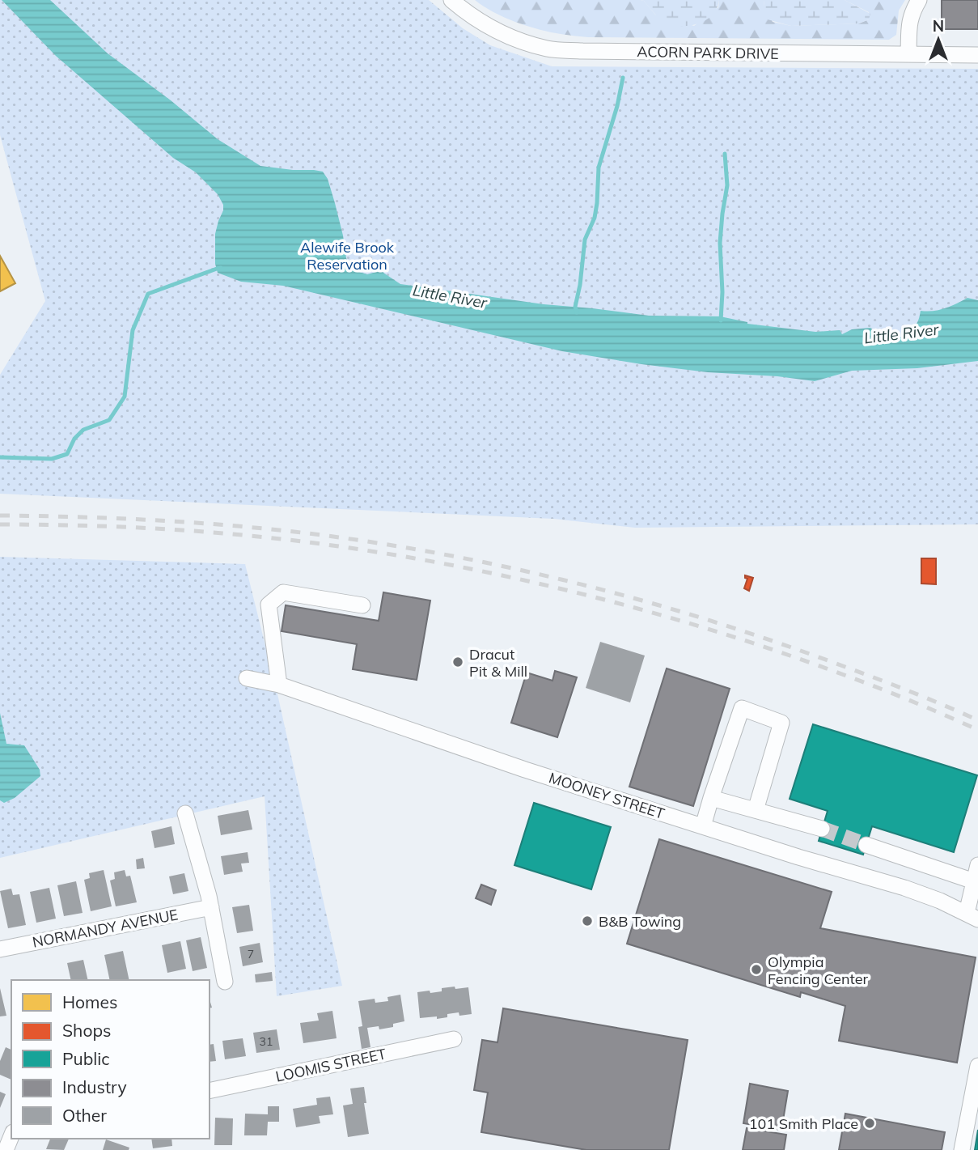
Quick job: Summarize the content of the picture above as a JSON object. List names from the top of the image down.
{
  "streets": {
    "street": [
      "ACORN PARK DRIVE",
      "MOONEY STREET",
      "NORMANDY AVENUE",
      "LOOMIS STREET"
    ]
  },
  "water": ["Little River"],
  "parks": ["Alewife Brook Reservation"],
  "places": [
    "Dracut Pit & Mill",
    "B&B Towing",
    "Olympia Fencing Center",
    "101 Smith Place"
  ],
  "house_numbers": ["7", "31"],
  "legend": [
    "Homes",
    "Shops",
    "Public",
    "Industry",
    "Other"
  ],
  "north": "top"
}
